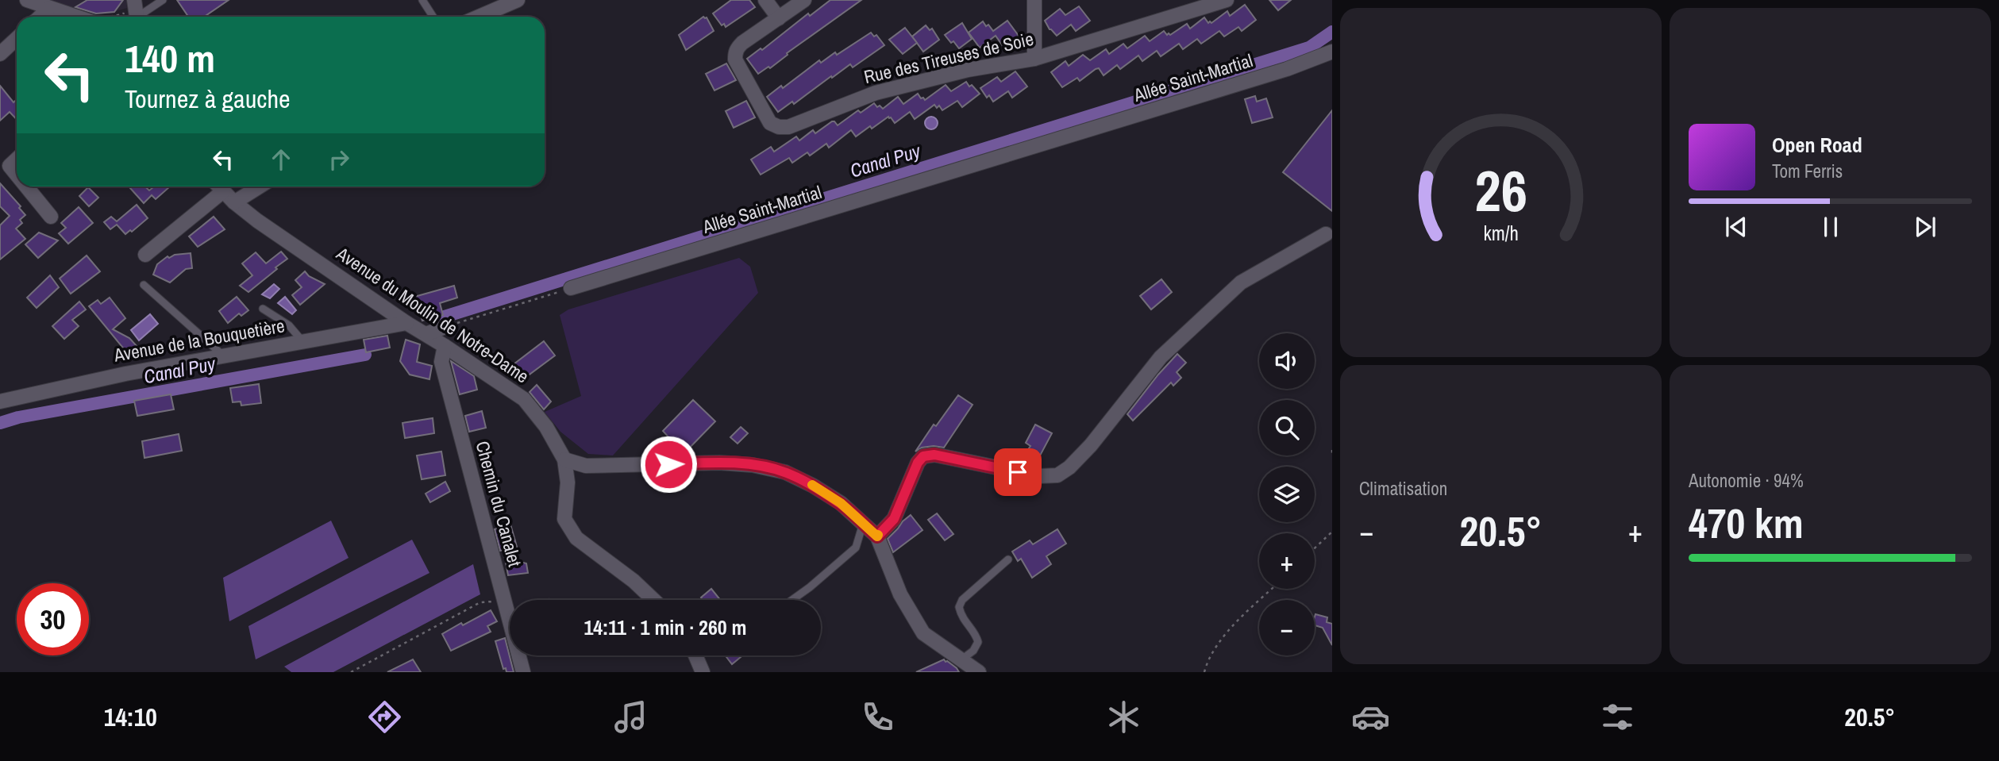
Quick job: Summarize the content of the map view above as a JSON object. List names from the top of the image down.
{
  "streets": {
    "street": [
      "Rue des Tireuses de Soie",
      "Allée Saint-Martial",
      "Avenue du Moulin de Notre-Dame",
      "Avenue de la Bouquetière",
      "Chemin du Canalet"
    ]
  },
  "crossings": [
    ["Avenue du Moulin de Notre-Dame", "Avenue de la Bouquetière"],
    ["Avenue du Moulin de Notre-Dame", "Chemin du Canalet"]
  ],
  "water": ["Canal Puy"],
  "page": {
    "turn": ["140 m", "Tournez à gauche"],
    "song": ["Open Road", "Tom Ferris"],
    "map_buttons": ["+", "−"],
    "tile": [
      "Climatisation",
      ["Autonomie · 94%", "470 km"]
    ],
    "heat": ["−", "20.5°", "+"],
    "limit": "30",
    "trip": "14:11 · 1 min · 260 m",
    "tabs": ["14:10", "20.5°"],
    "gauge": ["26", "km/h"]
  }
}
